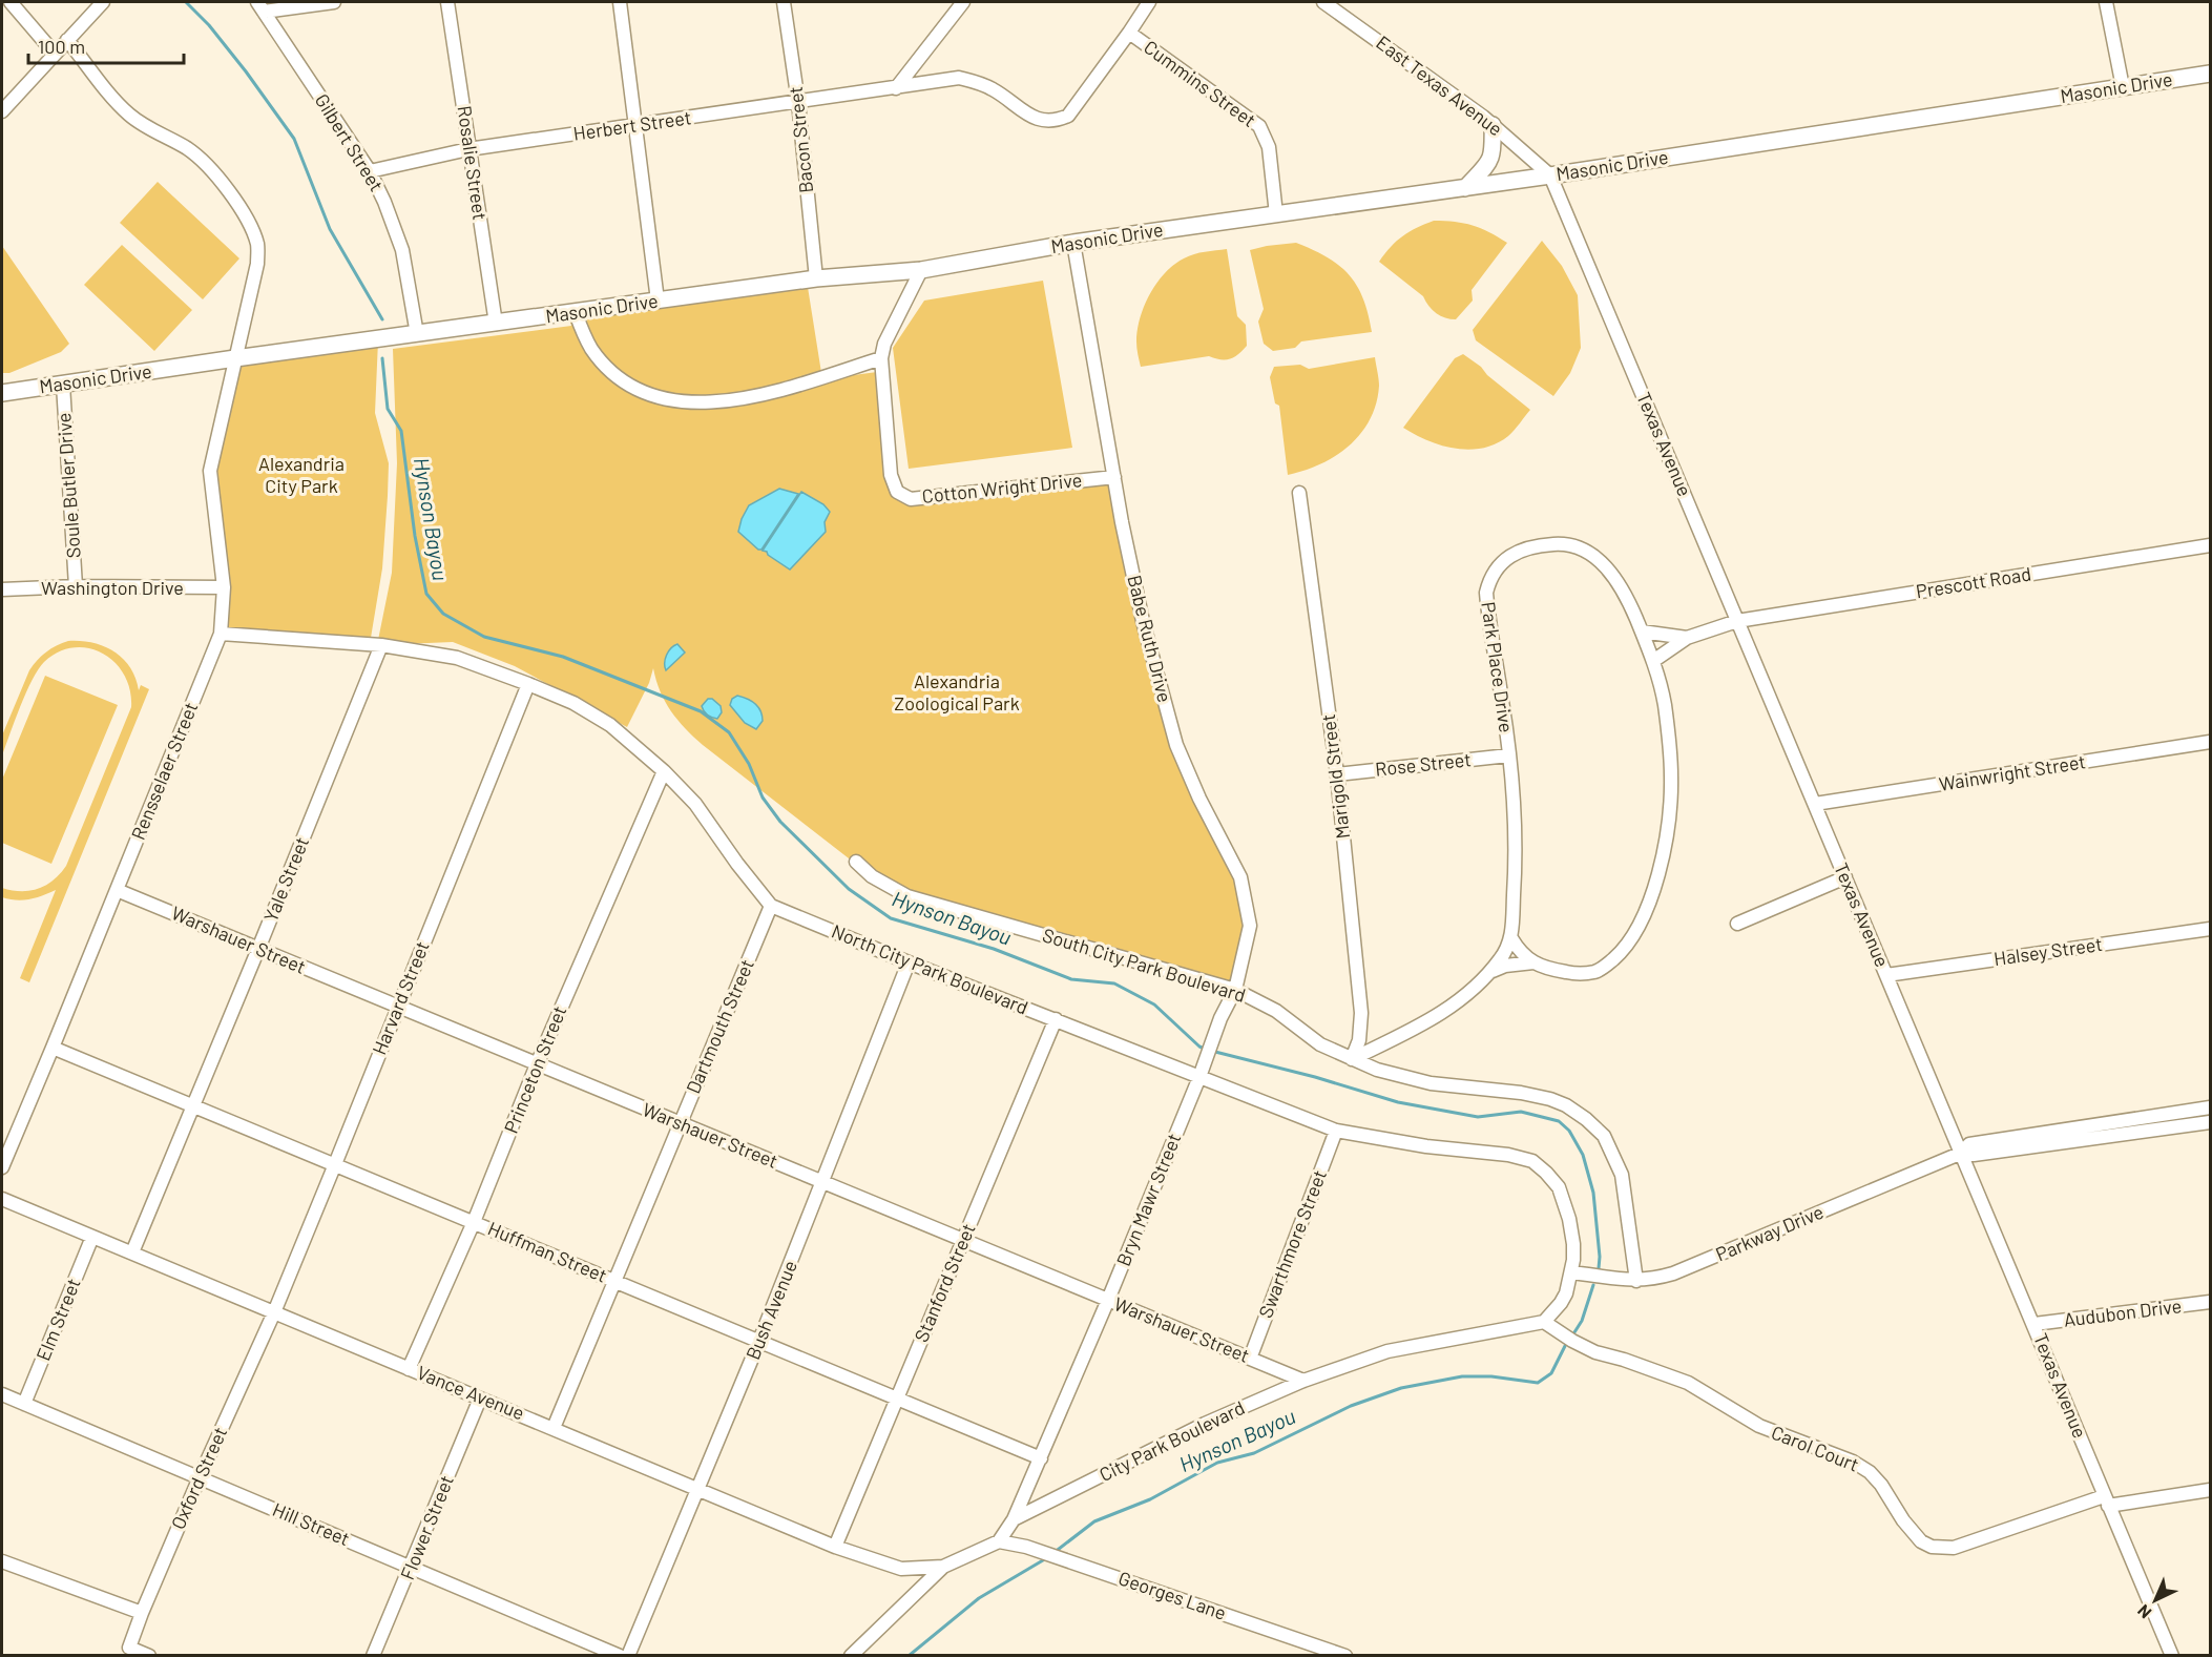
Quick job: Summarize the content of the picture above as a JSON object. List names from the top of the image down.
{
  "streets": {
    "main road": ["Masonic Drive"],
    "street": [
      "Cummins Street",
      "East Texas Avenue",
      "Herbert Street",
      "Bacon Street",
      "Gilbert Street",
      "Rosalie Street",
      "Texas Avenue",
      "Soule Butler Drive",
      "Cotton Wright Drive",
      "Prescott Road",
      "Washington Drive",
      "Babe Ruth Drive",
      "Park Place Drive",
      "Rose Street",
      "Rensselaer Street",
      "Wainwright Street",
      "Marigold Street",
      "Yale Street",
      "Warshauer Street",
      "Halsey Street",
      "South City Park Boulevard",
      "North City Park Boulevard",
      "Harvard Street",
      "Dartmouth Street",
      "Princeton Street",
      "Bryn Mawr Street",
      "Parkway Drive",
      "Swarthmore Street",
      "Huffman Street",
      "Stanford Street",
      "Bush Avenue",
      "Audubon Drive",
      "Elm Street",
      "Vance Avenue",
      "City Park Boulevard",
      "Carol Court",
      "Oxford Street",
      "Hill Street",
      "Flower Street",
      "Georges Lane"
    ]
  },
  "crossings": [
    ["Cummins Street", "Masonic Drive"],
    ["Cummins Street", "Herbert Street"],
    ["East Texas Avenue", "Masonic Drive"],
    ["East Texas Avenue", "Texas Avenue"],
    ["Masonic Drive", "Bacon Street"],
    ["Masonic Drive", "Gilbert Street"],
    ["Masonic Drive", "Rosalie Street"],
    ["Masonic Drive", "Texas Avenue"],
    ["Masonic Drive", "Soule Butler Drive"],
    ["Masonic Drive", "Cotton Wright Drive"],
    ["Masonic Drive", "Babe Ruth Drive"],
    ["Masonic Drive", "Rensselaer Street"],
    ["Herbert Street", "Bacon Street"],
    ["Herbert Street", "Gilbert Street"],
    ["Herbert Street", "Rosalie Street"],
    ["Texas Avenue", "Prescott Road"],
    ["Texas Avenue", "Wainwright Street"],
    ["Texas Avenue", "Halsey Street"],
    ["Texas Avenue", "Parkway Drive"],
    ["Texas Avenue", "Audubon Drive"],
    ["Texas Avenue", "Carol Court"],
    ["Soule Butler Drive", "Washington Drive"],
    ["Cotton Wright Drive", "Babe Ruth Drive"],
    ["Washington Drive", "Rensselaer Street"],
    ["Babe Ruth Drive", "South City Park Boulevard"],
    ["Babe Ruth Drive", "Bryn Mawr Street"],
    ["Park Place Drive", "Rose Street"],
    ["Park Place Drive", "Marigold Street"],
    ["Park Place Drive", "South City Park Boulevard"],
    ["Rose Street", "Marigold Street"],
    ["Rensselaer Street", "Warshauer Street"],
    ["Rensselaer Street", "North City Park Boulevard"],
    ["Rensselaer Street", "Huffman Street"],
    ["Marigold Street", "South City Park Boulevard"],
    ["Yale Street", "Warshauer Street"],
    ["Yale Street", "North City Park Boulevard"],
    ["Yale Street", "Huffman Street"],
    ["Yale Street", "Vance Avenue"],
    ["Warshauer Street", "Harvard Street"],
    ["Warshauer Street", "Dartmouth Street"],
    ["Warshauer Street", "Princeton Street"],
    ["Warshauer Street", "Bryn Mawr Street"],
    ["Warshauer Street", "Swarthmore Street"],
    ["Warshauer Street", "Stanford Street"],
    ["Warshauer Street", "Bush Avenue"],
    ["Warshauer Street", "City Park Boulevard"],
    ["South City Park Boulevard", "Parkway Drive"],
    ["North City Park Boulevard", "Harvard Street"],
    ["North City Park Boulevard", "Dartmouth Street"],
    ["North City Park Boulevard", "Princeton Street"],
    ["North City Park Boulevard", "Bryn Mawr Street"],
    ["North City Park Boulevard", "Parkway Drive"],
    ["North City Park Boulevard", "Swarthmore Street"],
    ["North City Park Boulevard", "Stanford Street"],
    ["North City Park Boulevard", "Bush Avenue"],
    ["North City Park Boulevard", "City Park Boulevard"],
    ["North City Park Boulevard", "Carol Court"],
    ["Harvard Street", "Huffman Street"],
    ["Harvard Street", "Vance Avenue"],
    ["Harvard Street", "Oxford Street"],
    ["Dartmouth Street", "Huffman Street"],
    ["Dartmouth Street", "Vance Avenue"],
    ["Princeton Street", "Huffman Street"],
    ["Princeton Street", "Vance Avenue"],
    ["Bryn Mawr Street", "Huffman Street"],
    ["Bryn Mawr Street", "City Park Boulevard"],
    ["Huffman Street", "Stanford Street"],
    ["Huffman Street", "Bush Avenue"],
    ["Stanford Street", "Vance Avenue"],
    ["Bush Avenue", "Vance Avenue"],
    ["Elm Street", "Vance Avenue"],
    ["Elm Street", "Hill Street"],
    ["Vance Avenue", "Oxford Street"],
    ["Vance Avenue", "Flower Street"],
    ["City Park Boulevard", "Carol Court"],
    ["City Park Boulevard", "Georges Lane"],
    ["Oxford Street", "Hill Street"],
    ["Hill Street", "Flower Street"]
  ],
  "water": ["Hynson Bayou"],
  "parks": ["Alexandria City Park", "Alexandria Zoological Park"],
  "scale_bar": "100 m",
  "north": "bottom left"
}
